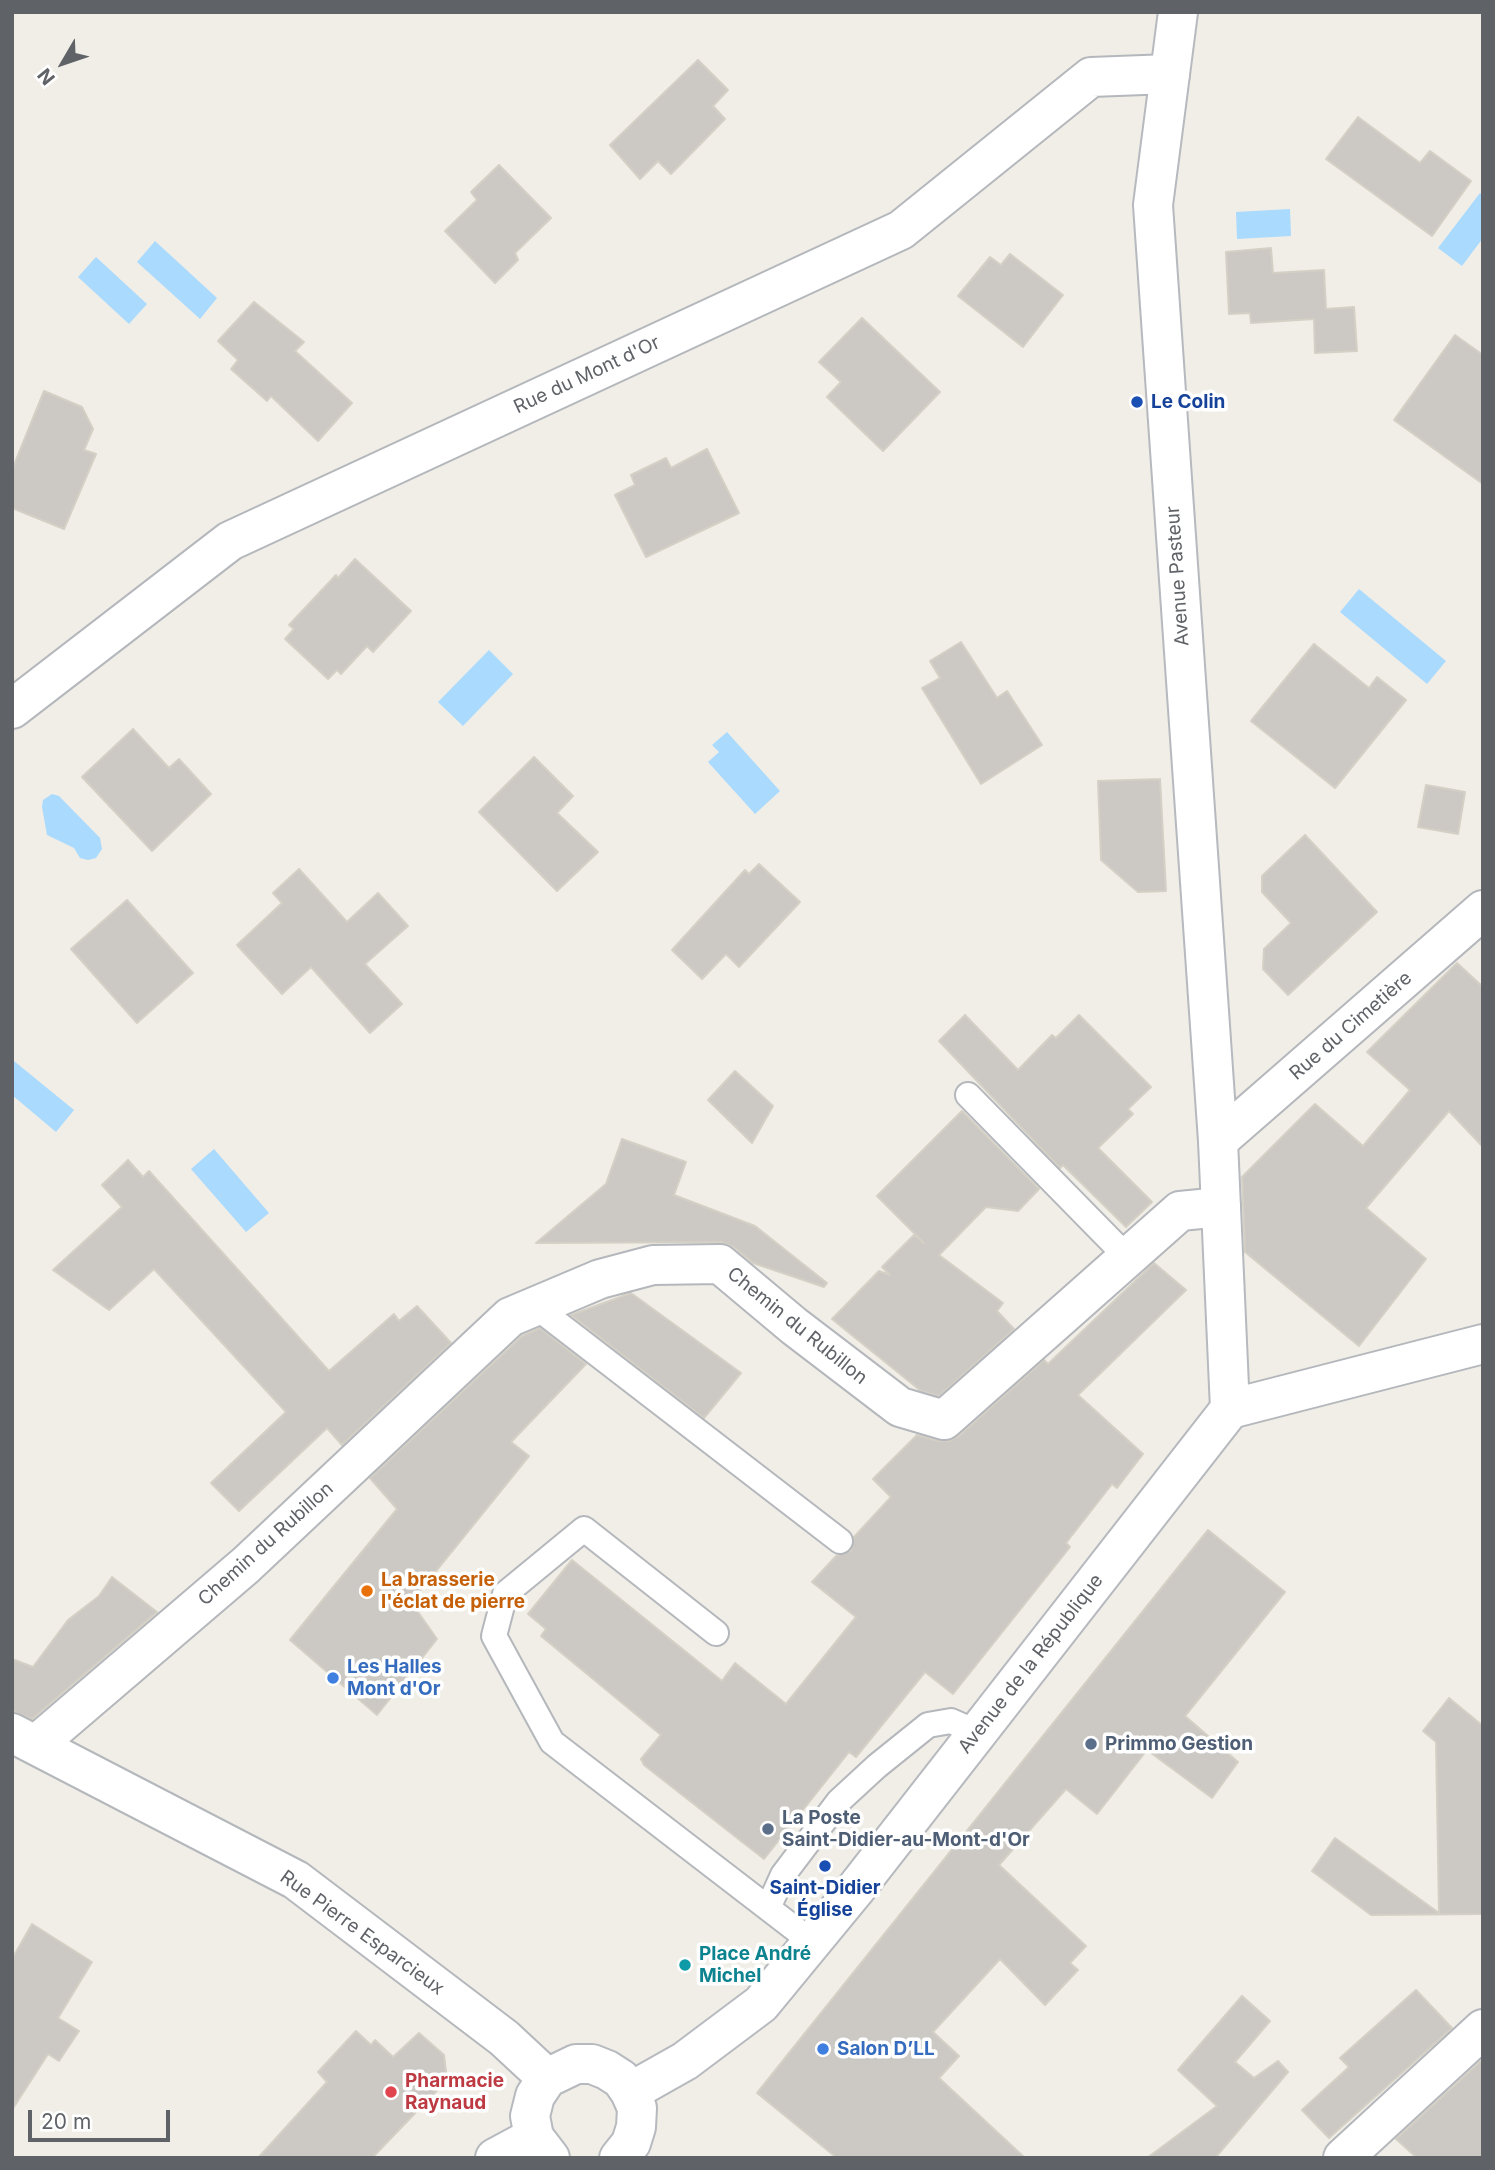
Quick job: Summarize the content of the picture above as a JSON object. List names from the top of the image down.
{
  "streets": {
    "street": [
      "Rue du Mont d'Or",
      "Avenue Pasteur",
      "Rue du Cimetière",
      "Chemin du Rubillon",
      "Avenue de la République",
      "Rue Pierre Esparcieux"
    ]
  },
  "crossings": [
    ["Rue du Mont d'Or", "Avenue Pasteur"],
    ["Avenue Pasteur", "Rue du Cimetière"],
    ["Chemin du Rubillon", "Rue Pierre Esparcieux"]
  ],
  "places": [
    "Le Colin",
    "La brasserie l'éclat de pierre",
    "Les Halles Mont d'Or",
    "Primmo Gestion",
    "La Poste Saint-Didier-au-Mont-d'Or",
    "Saint-Didier Église",
    "Place André Michel",
    "Salon D’LL",
    "Pharmacie Raynaud"
  ],
  "scale_bar": "20 m",
  "north": "bottom left"
}
